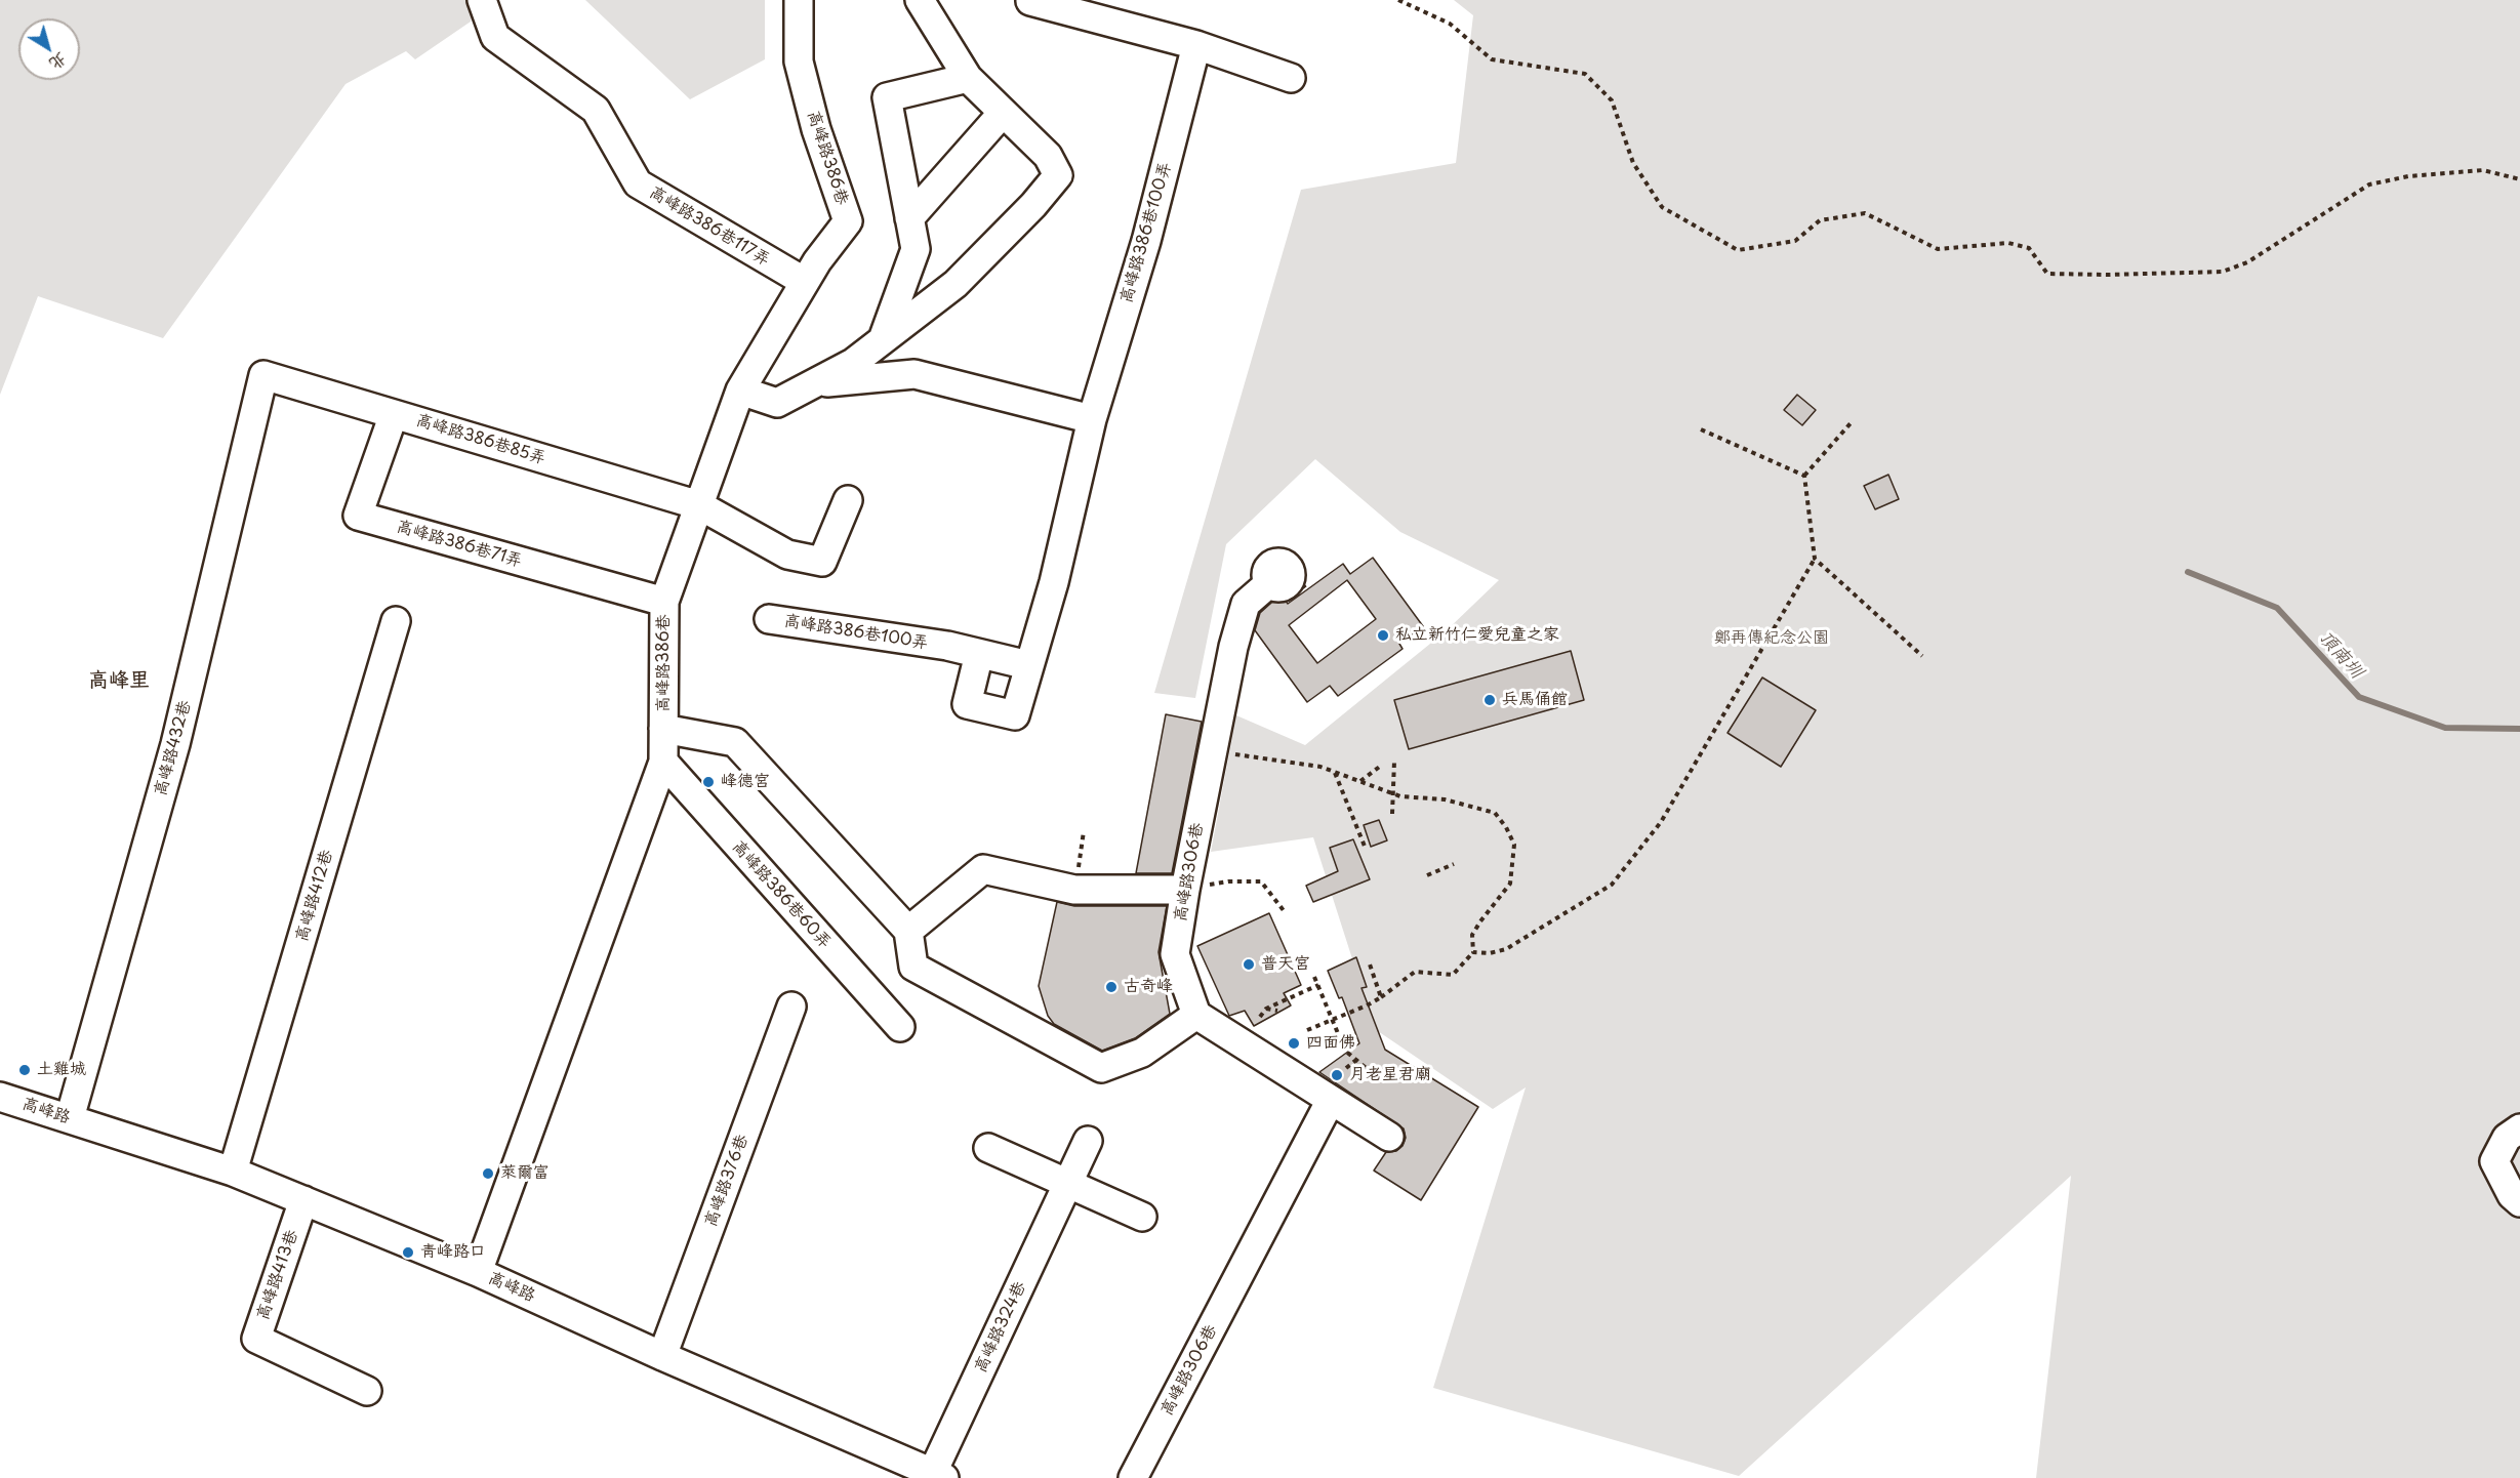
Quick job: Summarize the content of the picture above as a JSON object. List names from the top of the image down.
{
  "streets": {
    "street": [
      "高峰路386巷",
      "高峰路386巷117弄",
      "高峰路386巷100弄",
      "高峰路386巷85弄",
      "高峰路386巷71弄",
      "高峰路432巷",
      "高峰路306巷",
      "高峰路386巷60弄",
      "高峰路412巷",
      "高峰路",
      "高峰路376巷",
      "高峰路413巷",
      "高峰路324巷"
    ]
  },
  "crossings": [
    ["高峰路386巷", "高峰路386巷117弄"],
    ["高峰路386巷", "高峰路386巷85弄"],
    ["高峰路386巷", "高峰路386巷71弄"],
    ["高峰路386巷", "高峰路386巷60弄"],
    ["高峰路386巷", "高峰路"],
    ["高峰路386巷85弄", "高峰路386巷71弄"],
    ["高峰路386巷85弄", "高峰路432巷"],
    ["高峰路432巷", "高峰路"],
    ["高峰路412巷", "高峰路"],
    ["高峰路", "高峰路376巷"],
    ["高峰路", "高峰路413巷"],
    ["高峰路", "高峰路324巷"]
  ],
  "districts": ["高峰里"],
  "water": ["頂南圳"],
  "parks": ["鄭再傳紀念公園"],
  "places": [
    "私立新竹仁愛兒童之家",
    "兵馬俑館",
    "峰德宮",
    "普天宮",
    "古奇峰",
    "四面佛",
    "土雞城",
    "月老星君廟",
    "萊爾富",
    "青峰路口"
  ],
  "north": "bottom right"
}
